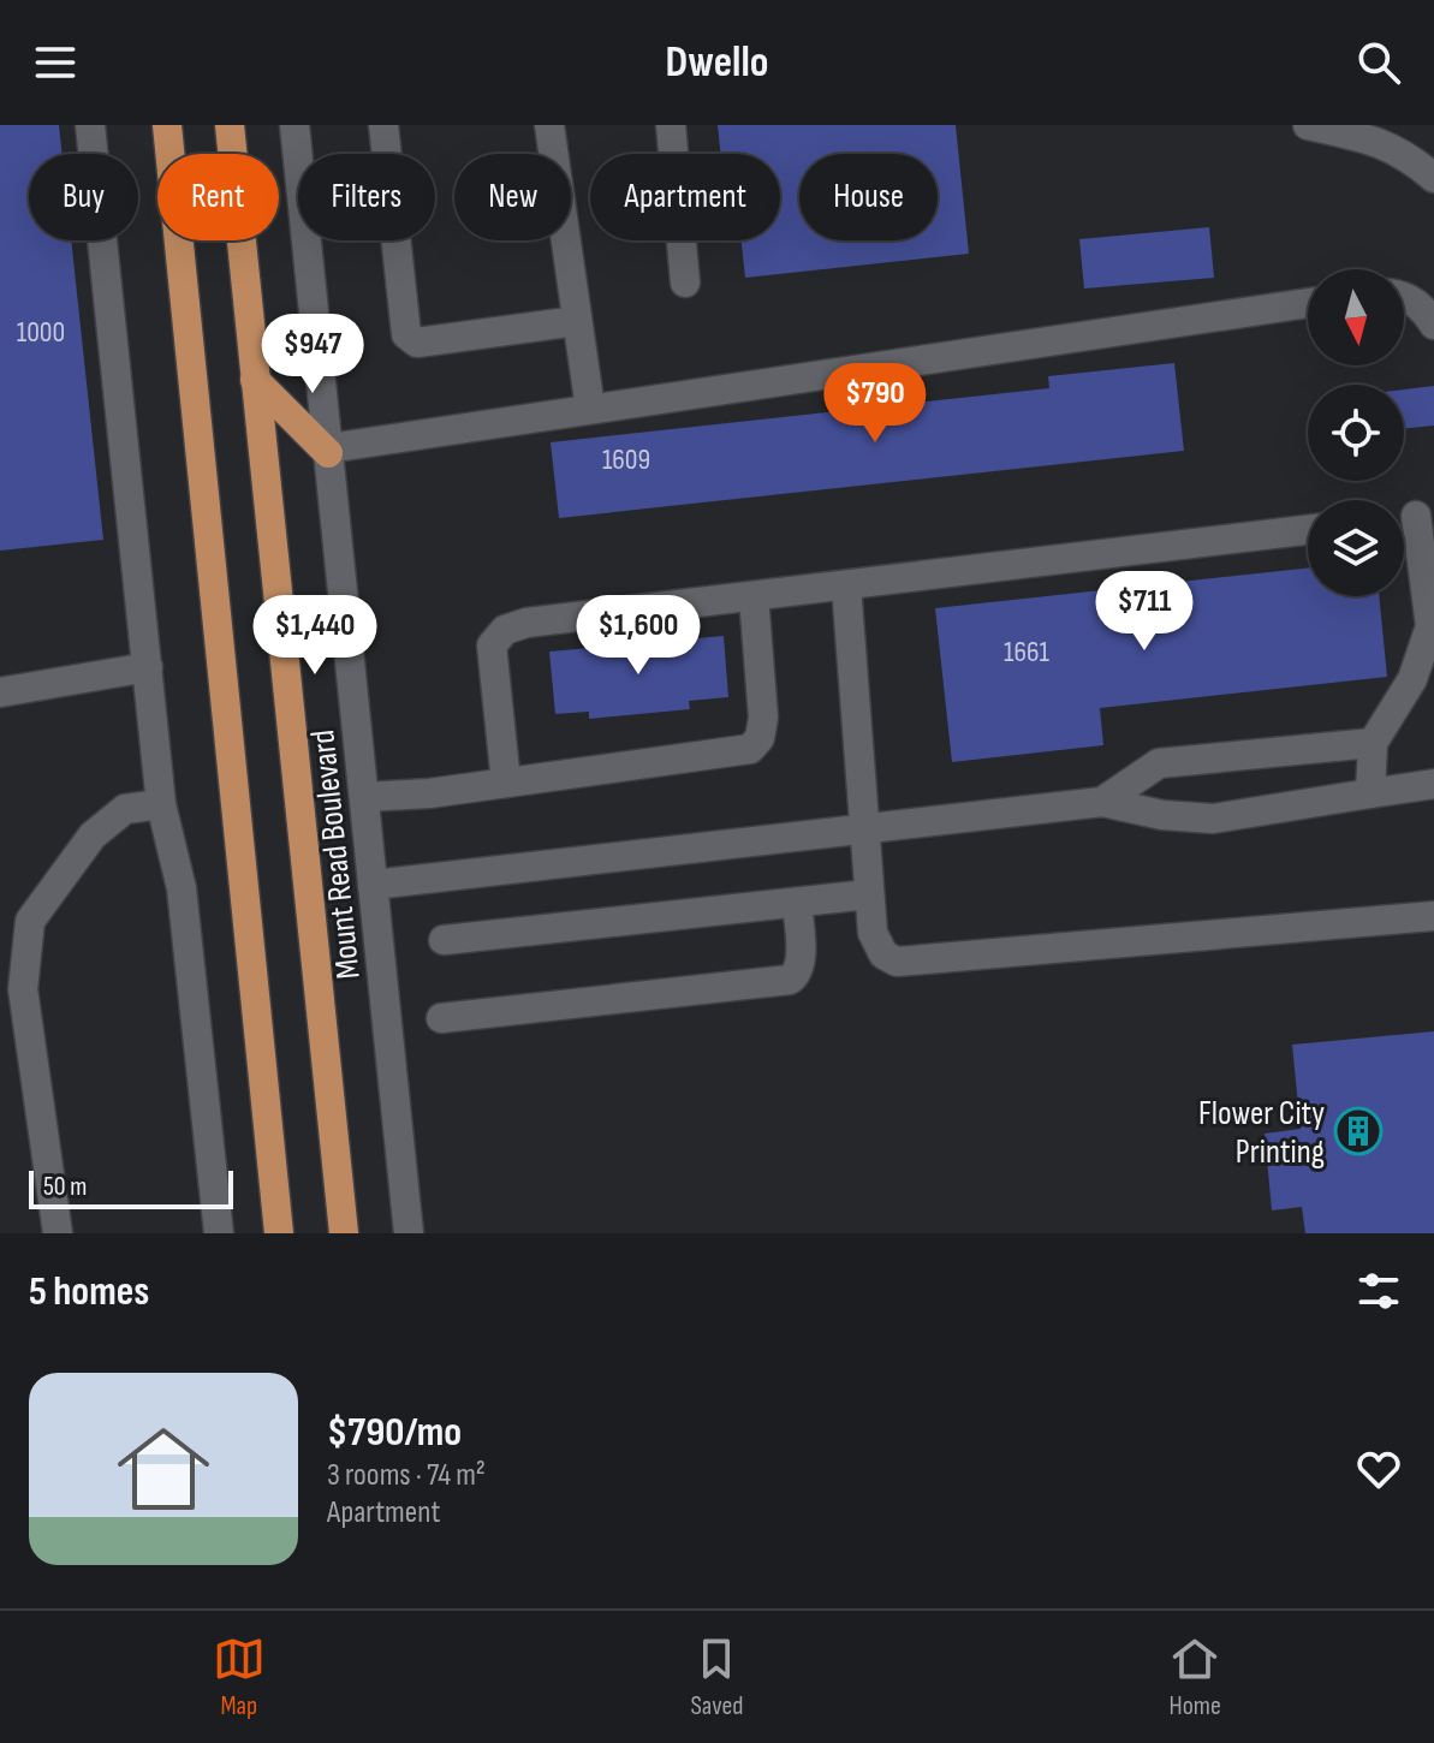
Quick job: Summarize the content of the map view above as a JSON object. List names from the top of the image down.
{
  "streets": {
    "main road": ["Mount Read Boulevard"]
  },
  "places": {
    "building": ["Flower City Printing"]
  },
  "house_numbers": ["1000", "1609", "1661"],
  "scale_bar": "50 m",
  "north": "bottom",
  "page": {
    "header": "Dwello",
    "chip": [
      "Buy",
      "Rent",
      "Filters",
      "New",
      "Apartment",
      "House"
    ],
    "price": [
      "$947",
      "$790",
      "$711",
      "$1,440",
      "$1,600"
    ],
    "scale": "50 m",
    "heading": "5 homes",
    "list": [
      {
        "name": "$790/mo",
        "note": "3 rooms · 74 m² · Apartment"
      }
    ],
    "tabs": ["Map", "Saved", "Home"]
  }
}
